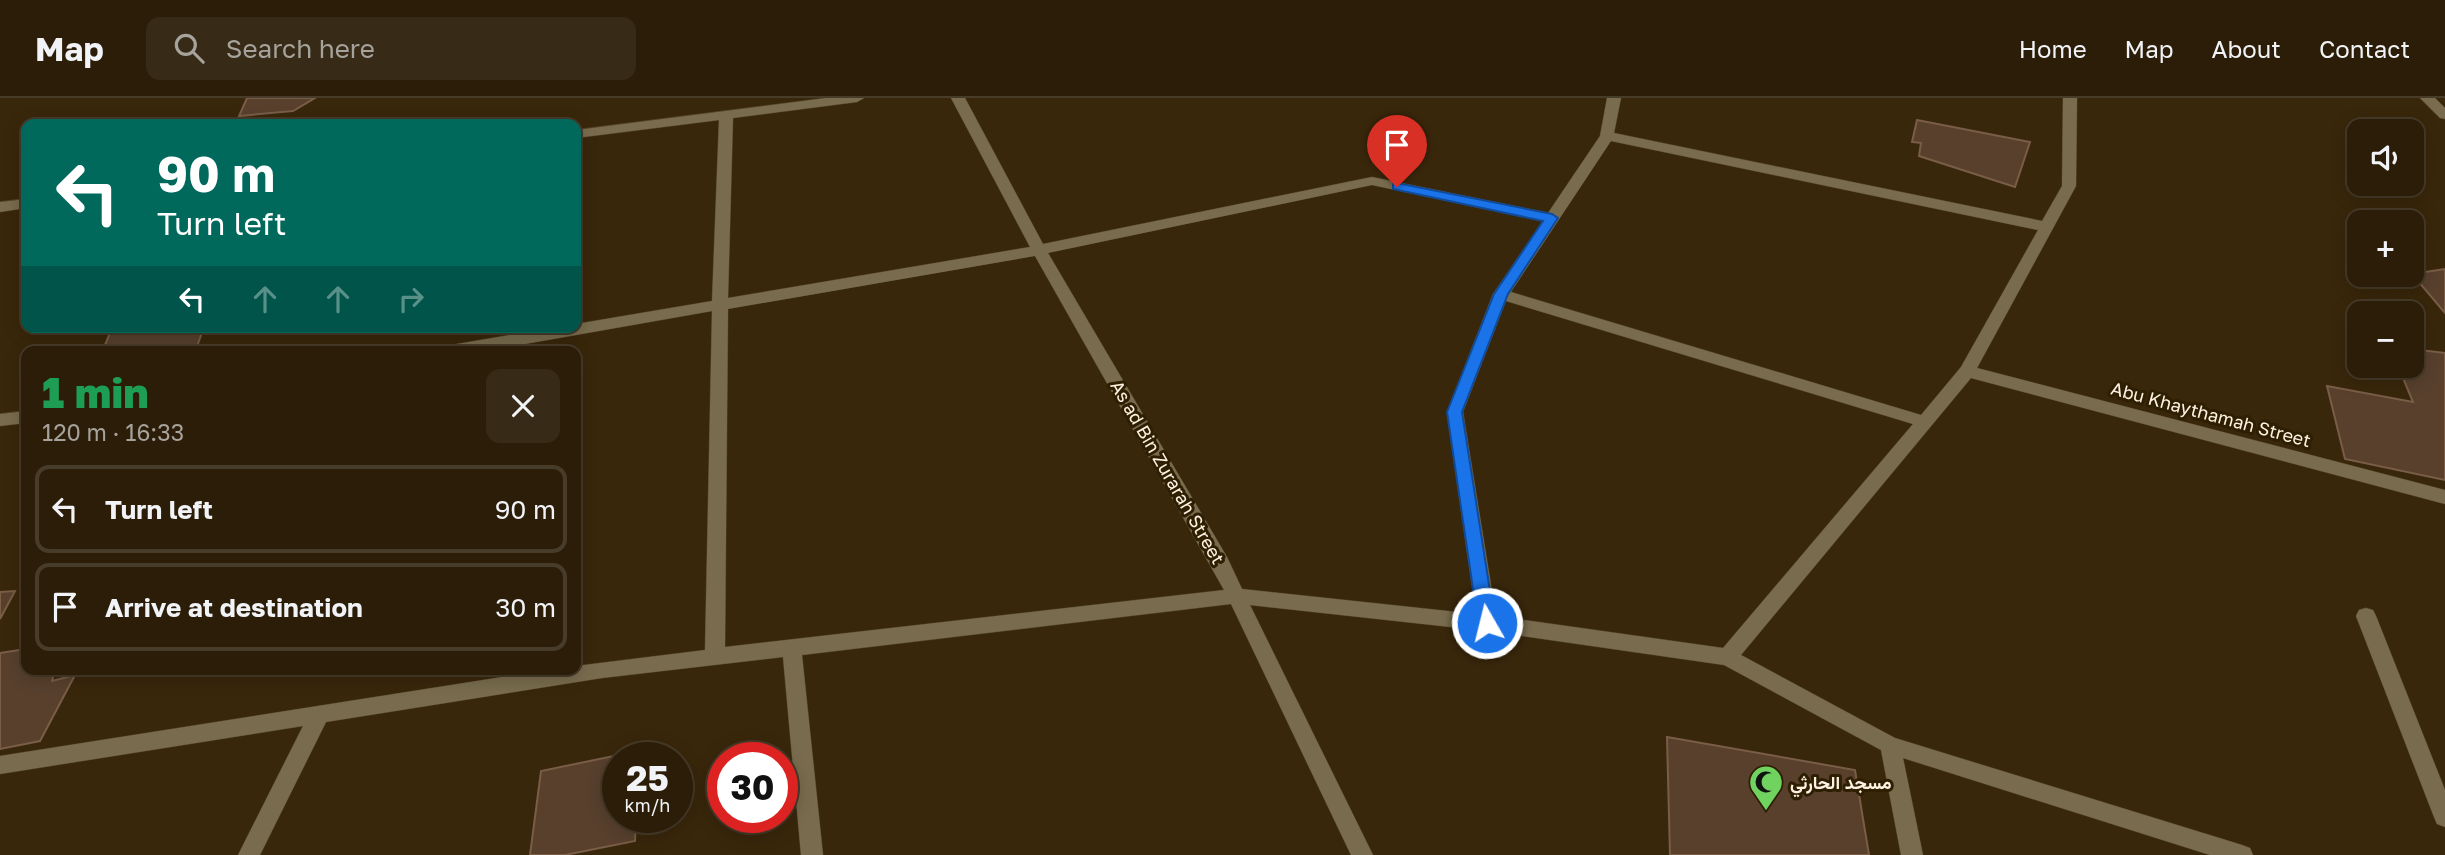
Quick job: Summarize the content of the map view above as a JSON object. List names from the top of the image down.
{
  "streets": {
    "street": ["Abu Khaythamah Street", "As ad Bin Zurarah Street"]
  },
  "places": {
    "mosque": ["مسجد الحارثي"]
  },
  "page": {
    "header": "Map",
    "search": "Search here",
    "nav": [
      "Home",
      "Map",
      "About",
      "Contact"
    ],
    "map_buttons": ["+", "−"],
    "turn": ["90 m", "Turn left"],
    "heading": ["1 min", "120 m · 16:33"],
    "list": [
      {
        "name": "Turn left",
        "value": "90 m"
      },
      {
        "name": "Arrive at destination",
        "value": "30 m"
      }
    ],
    "speed": "25 km/h",
    "limit": "30"
  }
}
